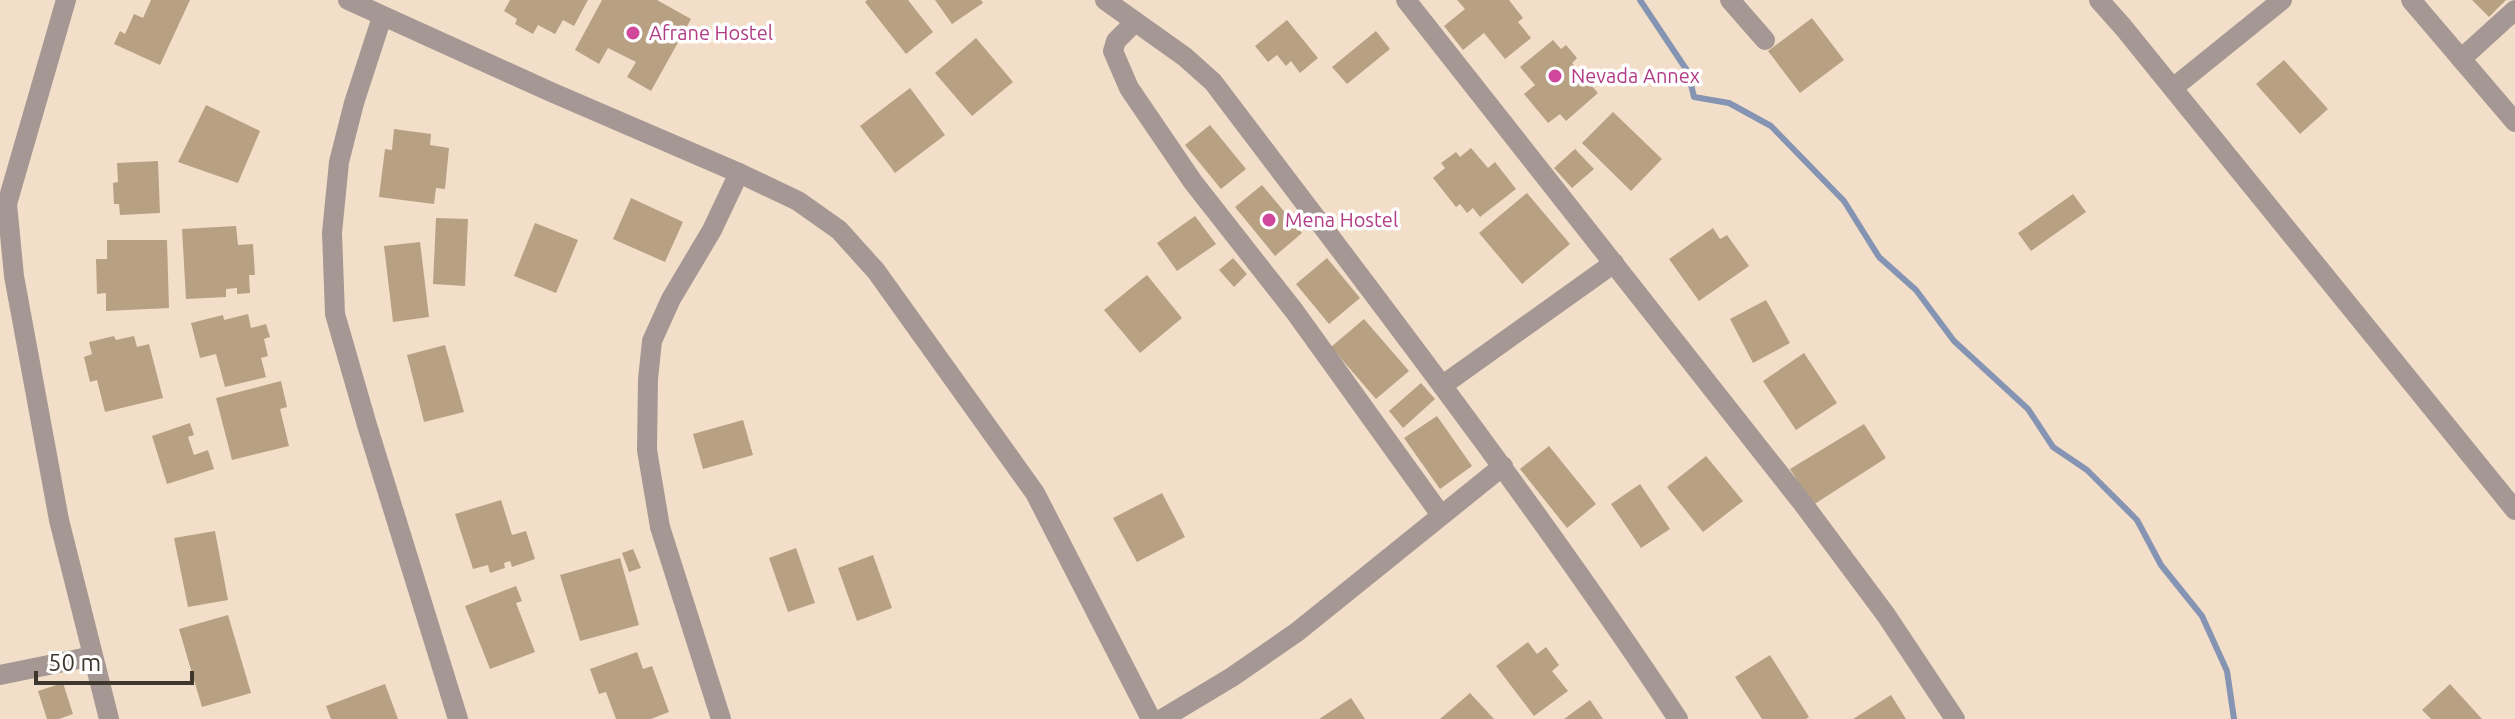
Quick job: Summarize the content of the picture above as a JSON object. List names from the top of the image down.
{
  "places": ["Afrane Hostel", "Nevada Annex", "Mena Hostel"],
  "scale_bar": "50 m"
}
